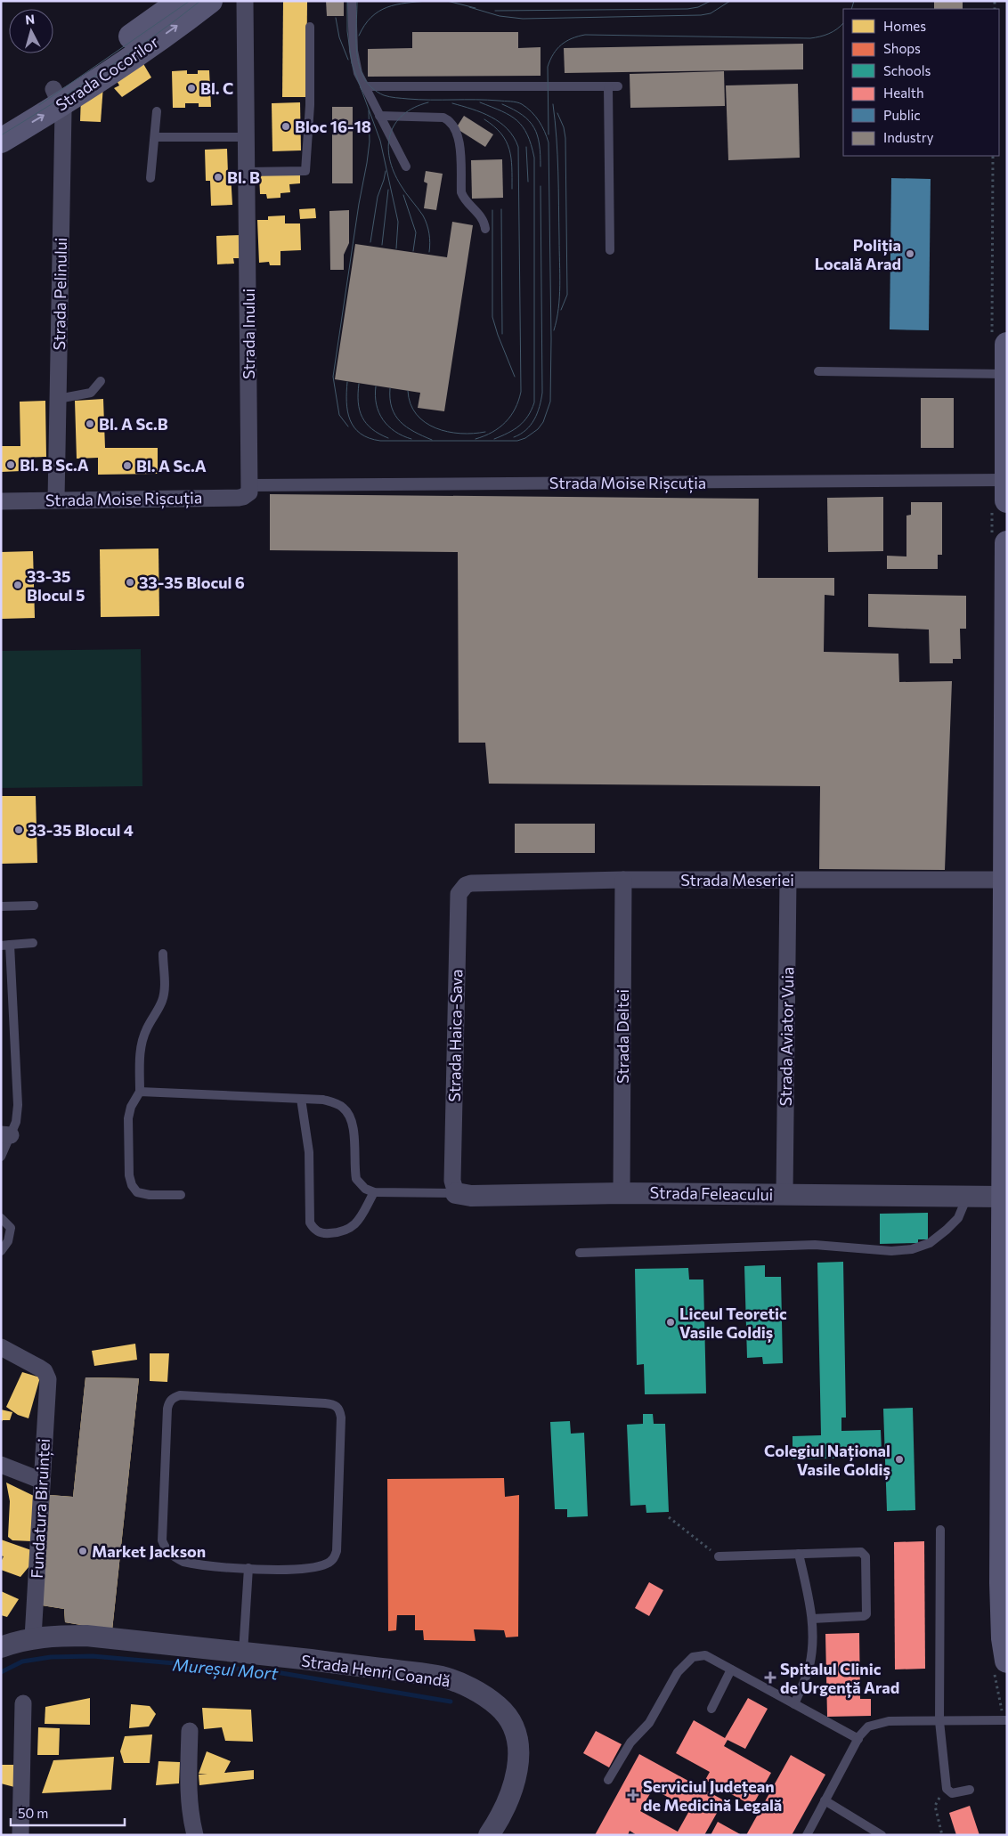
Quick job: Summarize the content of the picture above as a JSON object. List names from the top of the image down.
{
  "streets": {
    "main road": ["Strada Cocorilor"],
    "street": [
      "Strada Pelinului",
      "Strada Inului",
      "Strada Moise Rișcuția",
      "Strada Meseriei",
      "Strada Haica-Sava",
      "Strada Deltei",
      "Strada Aviator Vuia",
      "Strada Feleacului",
      "Fundatura Biruinței",
      "Strada Henri Coandă"
    ]
  },
  "crossings": [
    ["Strada Cocorilor", "Strada Pelinului"],
    ["Strada Pelinului", "Strada Moise Rișcuția"],
    ["Strada Inului", "Strada Moise Rișcuția"],
    ["Strada Meseriei", "Strada Haica-Sava"],
    ["Strada Meseriei", "Strada Deltei"],
    ["Strada Meseriei", "Strada Aviator Vuia"],
    ["Strada Haica-Sava", "Strada Feleacului"],
    ["Strada Deltei", "Strada Feleacului"],
    ["Strada Aviator Vuia", "Strada Feleacului"],
    ["Fundatura Biruinței", "Strada Henri Coandă"]
  ],
  "water": ["Mureșul Mort"],
  "places": {
    "other": [
      "Bl. C",
      "Bloc 16-18",
      "Bl. B",
      "Poliția Locală Arad",
      "Bl. A Sc.B",
      "Bl. B Sc.A",
      "Bl. A Sc.A",
      "33-35 Blocul 6",
      "33-35 Blocul 5",
      "33-35 Blocul 4",
      "Liceul Teoretic Vasile Goldiș",
      "Colegiul Național Vasile Goldiș",
      "Market Jackson"
    ],
    "health": ["Spitalul Clinic de Urgență Arad", "Serviciul Județean de Medicină Legală"]
  },
  "legend": [
    "Homes",
    "Shops",
    "Schools",
    "Health",
    "Public",
    "Industry"
  ],
  "scale_bar": "50 m",
  "north": "top"
}
